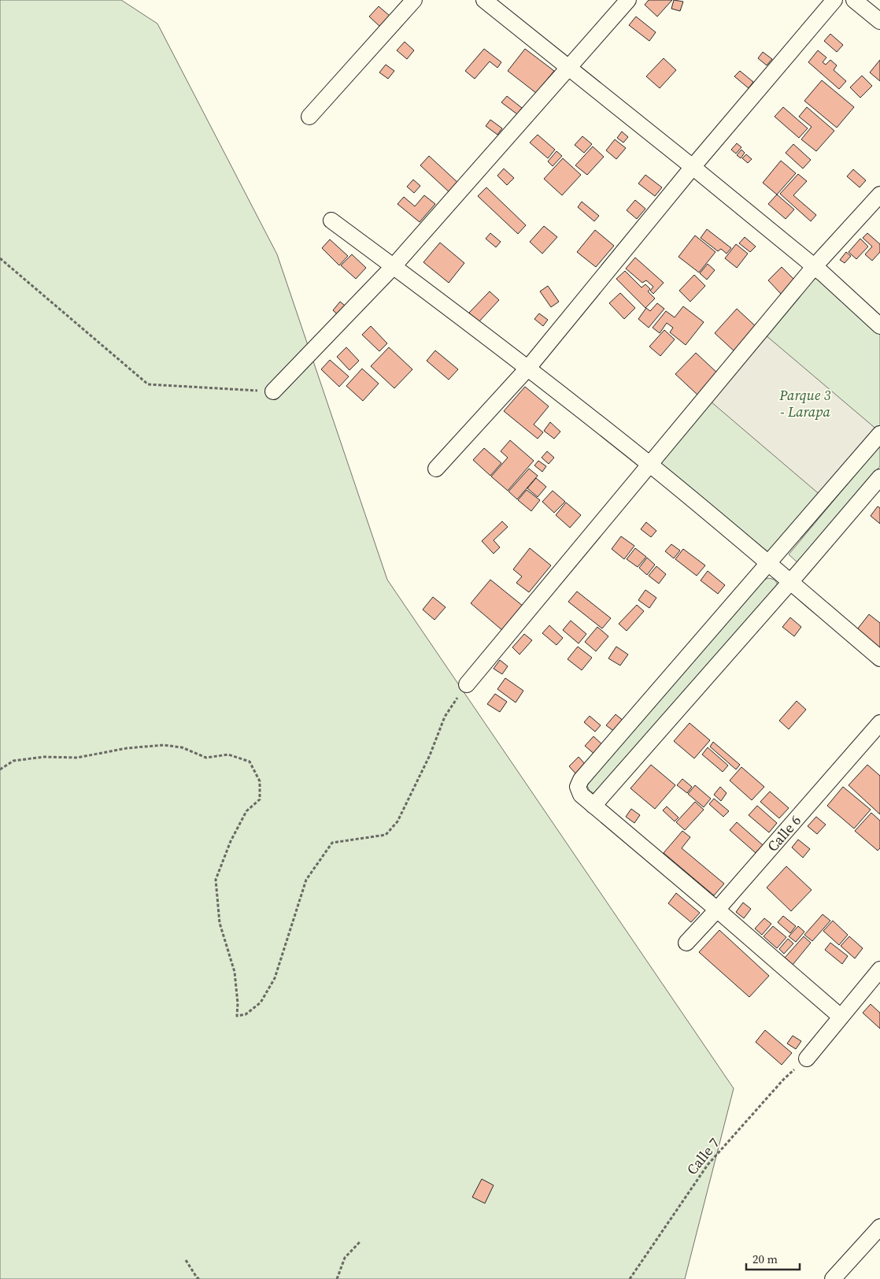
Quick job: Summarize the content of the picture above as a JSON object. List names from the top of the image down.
{
  "streets": {
    "street": ["Calle 6"],
    "path": ["Calle 7"]
  },
  "parks": ["Parque 3 - Larapa"],
  "scale_bar": "20 m"
}
